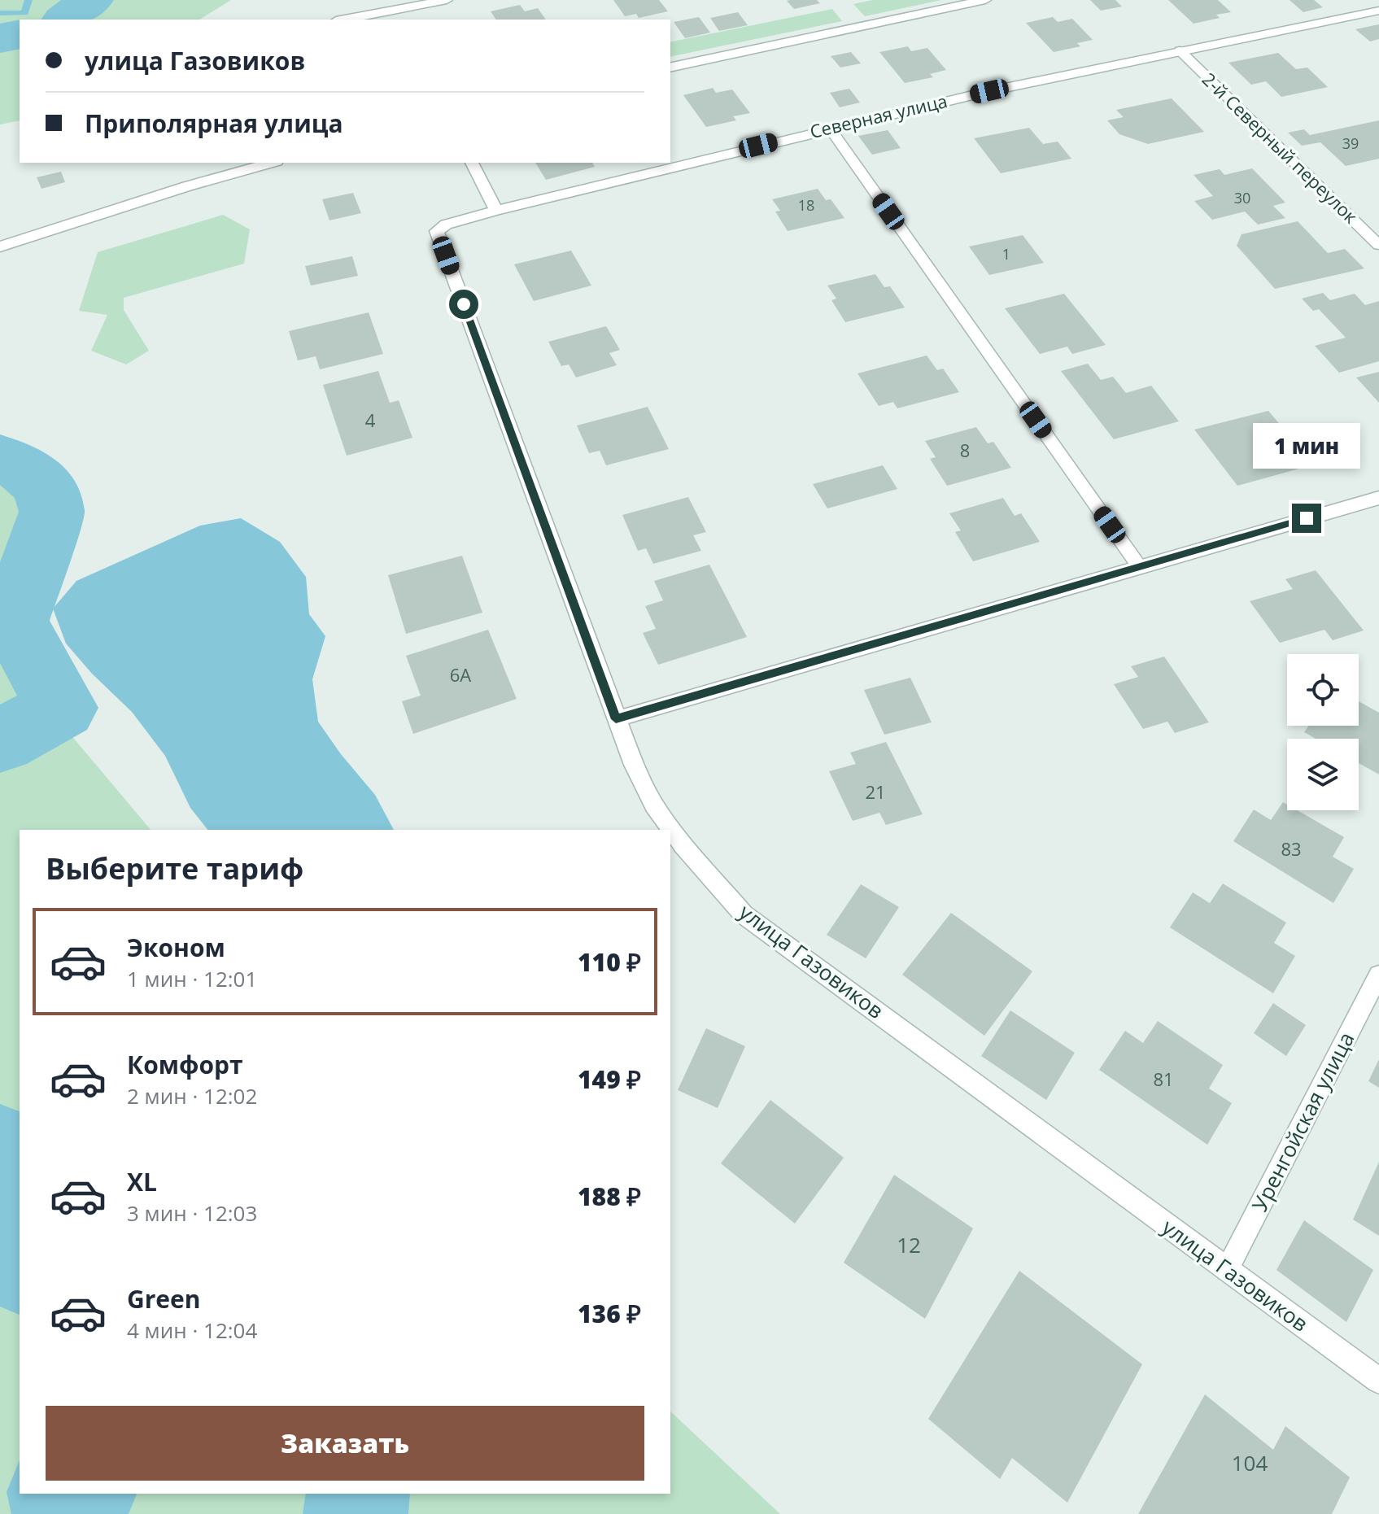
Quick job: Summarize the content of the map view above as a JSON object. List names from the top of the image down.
{
  "streets": {
    "street": ["Северная улица", "улица Газовиков"],
    "lane": ["2-й Северный переулок", "Уренгойская улица"]
  },
  "crossings": [
    ["Северная улица", "2-й Северный переулок"],
    ["Северная улица", "улица Газовиков"],
    ["улица Газовиков", "Уренгойская улица"]
  ],
  "house_numbers": [
    "39",
    "30",
    "18",
    "1",
    "4",
    "8",
    "6А",
    "21",
    "83",
    "81",
    "12",
    "104"
  ],
  "page": {
    "banner": ["улица Газовиков", "Приполярная улица"],
    "bubble": "1 мин",
    "heading": "Выберите тариф",
    "list": [
      {
        "name": "Эконом",
        "note": "1 мин · 12:01",
        "value": "110 ₽"
      },
      {
        "name": "Комфорт",
        "note": "2 мин · 12:02",
        "value": "149 ₽"
      },
      {
        "name": "XL",
        "note": "3 мин · 12:03",
        "value": "188 ₽"
      },
      {
        "name": "Green",
        "note": "4 мин · 12:04",
        "value": "136 ₽"
      }
    ],
    "buttons": "Заказать"
  }
}
